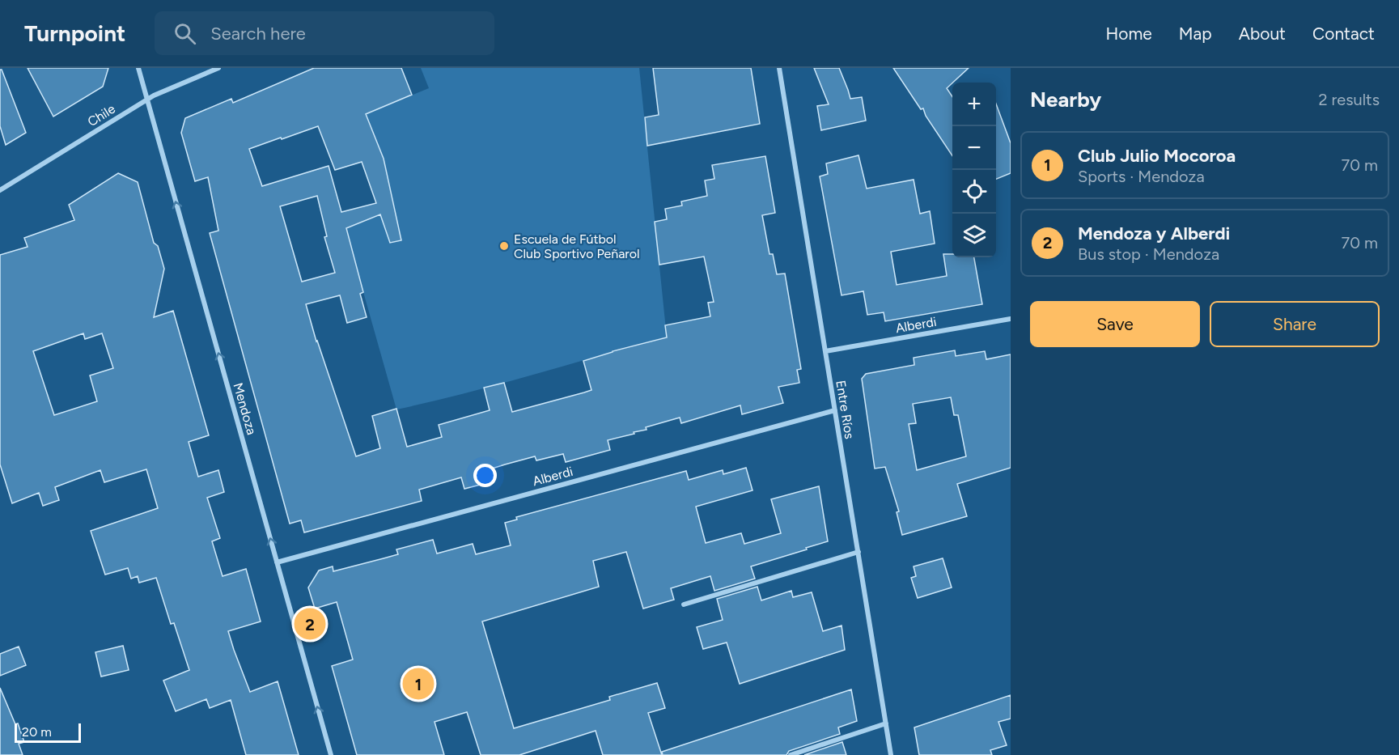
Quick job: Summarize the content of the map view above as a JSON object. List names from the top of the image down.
{
  "streets": {
    "street": [
      "Chile",
      "Alberdi",
      "Mendoza",
      "Entre Ríos"
    ]
  },
  "crossings": [
    ["Chile", "Mendoza"],
    ["Alberdi", "Mendoza"],
    ["Alberdi", "Entre Ríos"]
  ],
  "one_way": ["Mendoza"],
  "places": ["Escuela de Fútbol Club Sportivo Peñarol"],
  "scale_bar": "20 m",
  "page": {
    "header": "Turnpoint",
    "search": "Search here",
    "nav": [
      "Home",
      "Map",
      "About",
      "Contact"
    ],
    "heading": ["Nearby", "2 results"],
    "map_buttons": ["+", "−"],
    "list": [
      {
        "mark": "1",
        "name": "Club Julio Mocoroa",
        "note": "Sports · Mendoza",
        "value": "70 m"
      },
      {
        "mark": "2",
        "name": "Mendoza y Alberdi",
        "note": "Bus stop · Mendoza",
        "value": "70 m"
      }
    ],
    "buttons": ["Save", "Share"],
    "pins": ["2", "1"],
    "scale": "20 m"
  }
}
